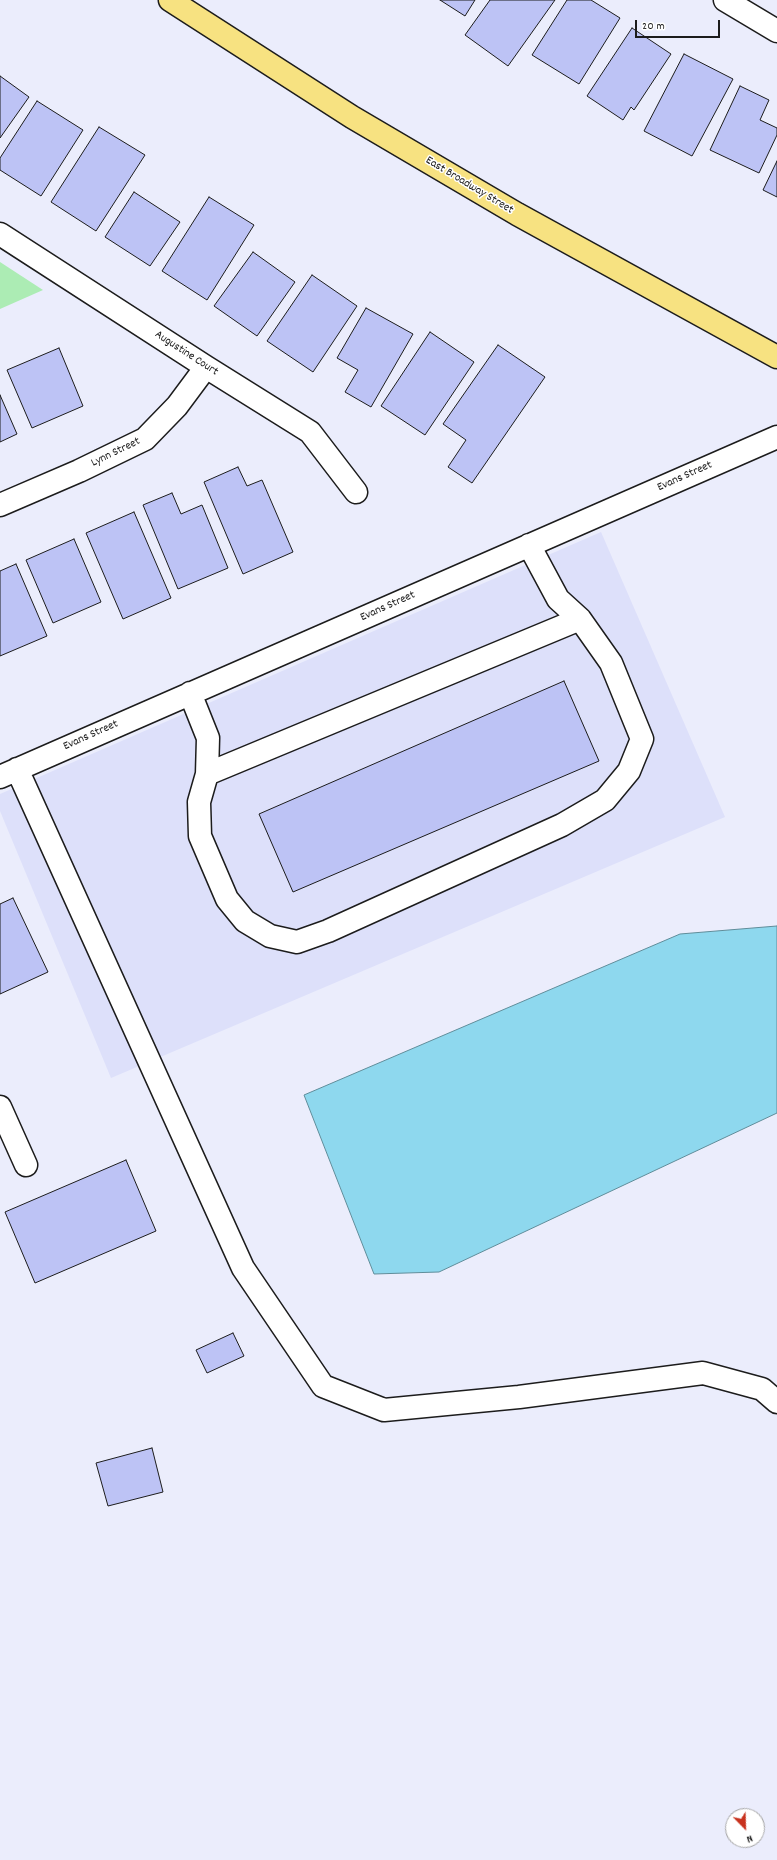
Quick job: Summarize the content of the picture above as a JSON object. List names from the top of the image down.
{
  "streets": {
    "main road": ["East Broadway Street"],
    "street": ["Augustine Court", "Lynn Street", "Evans Street"]
  },
  "crossings": [
    ["Augustine Court", "Lynn Street"]
  ],
  "scale_bar": "20 m",
  "north": "bottom right"
}
